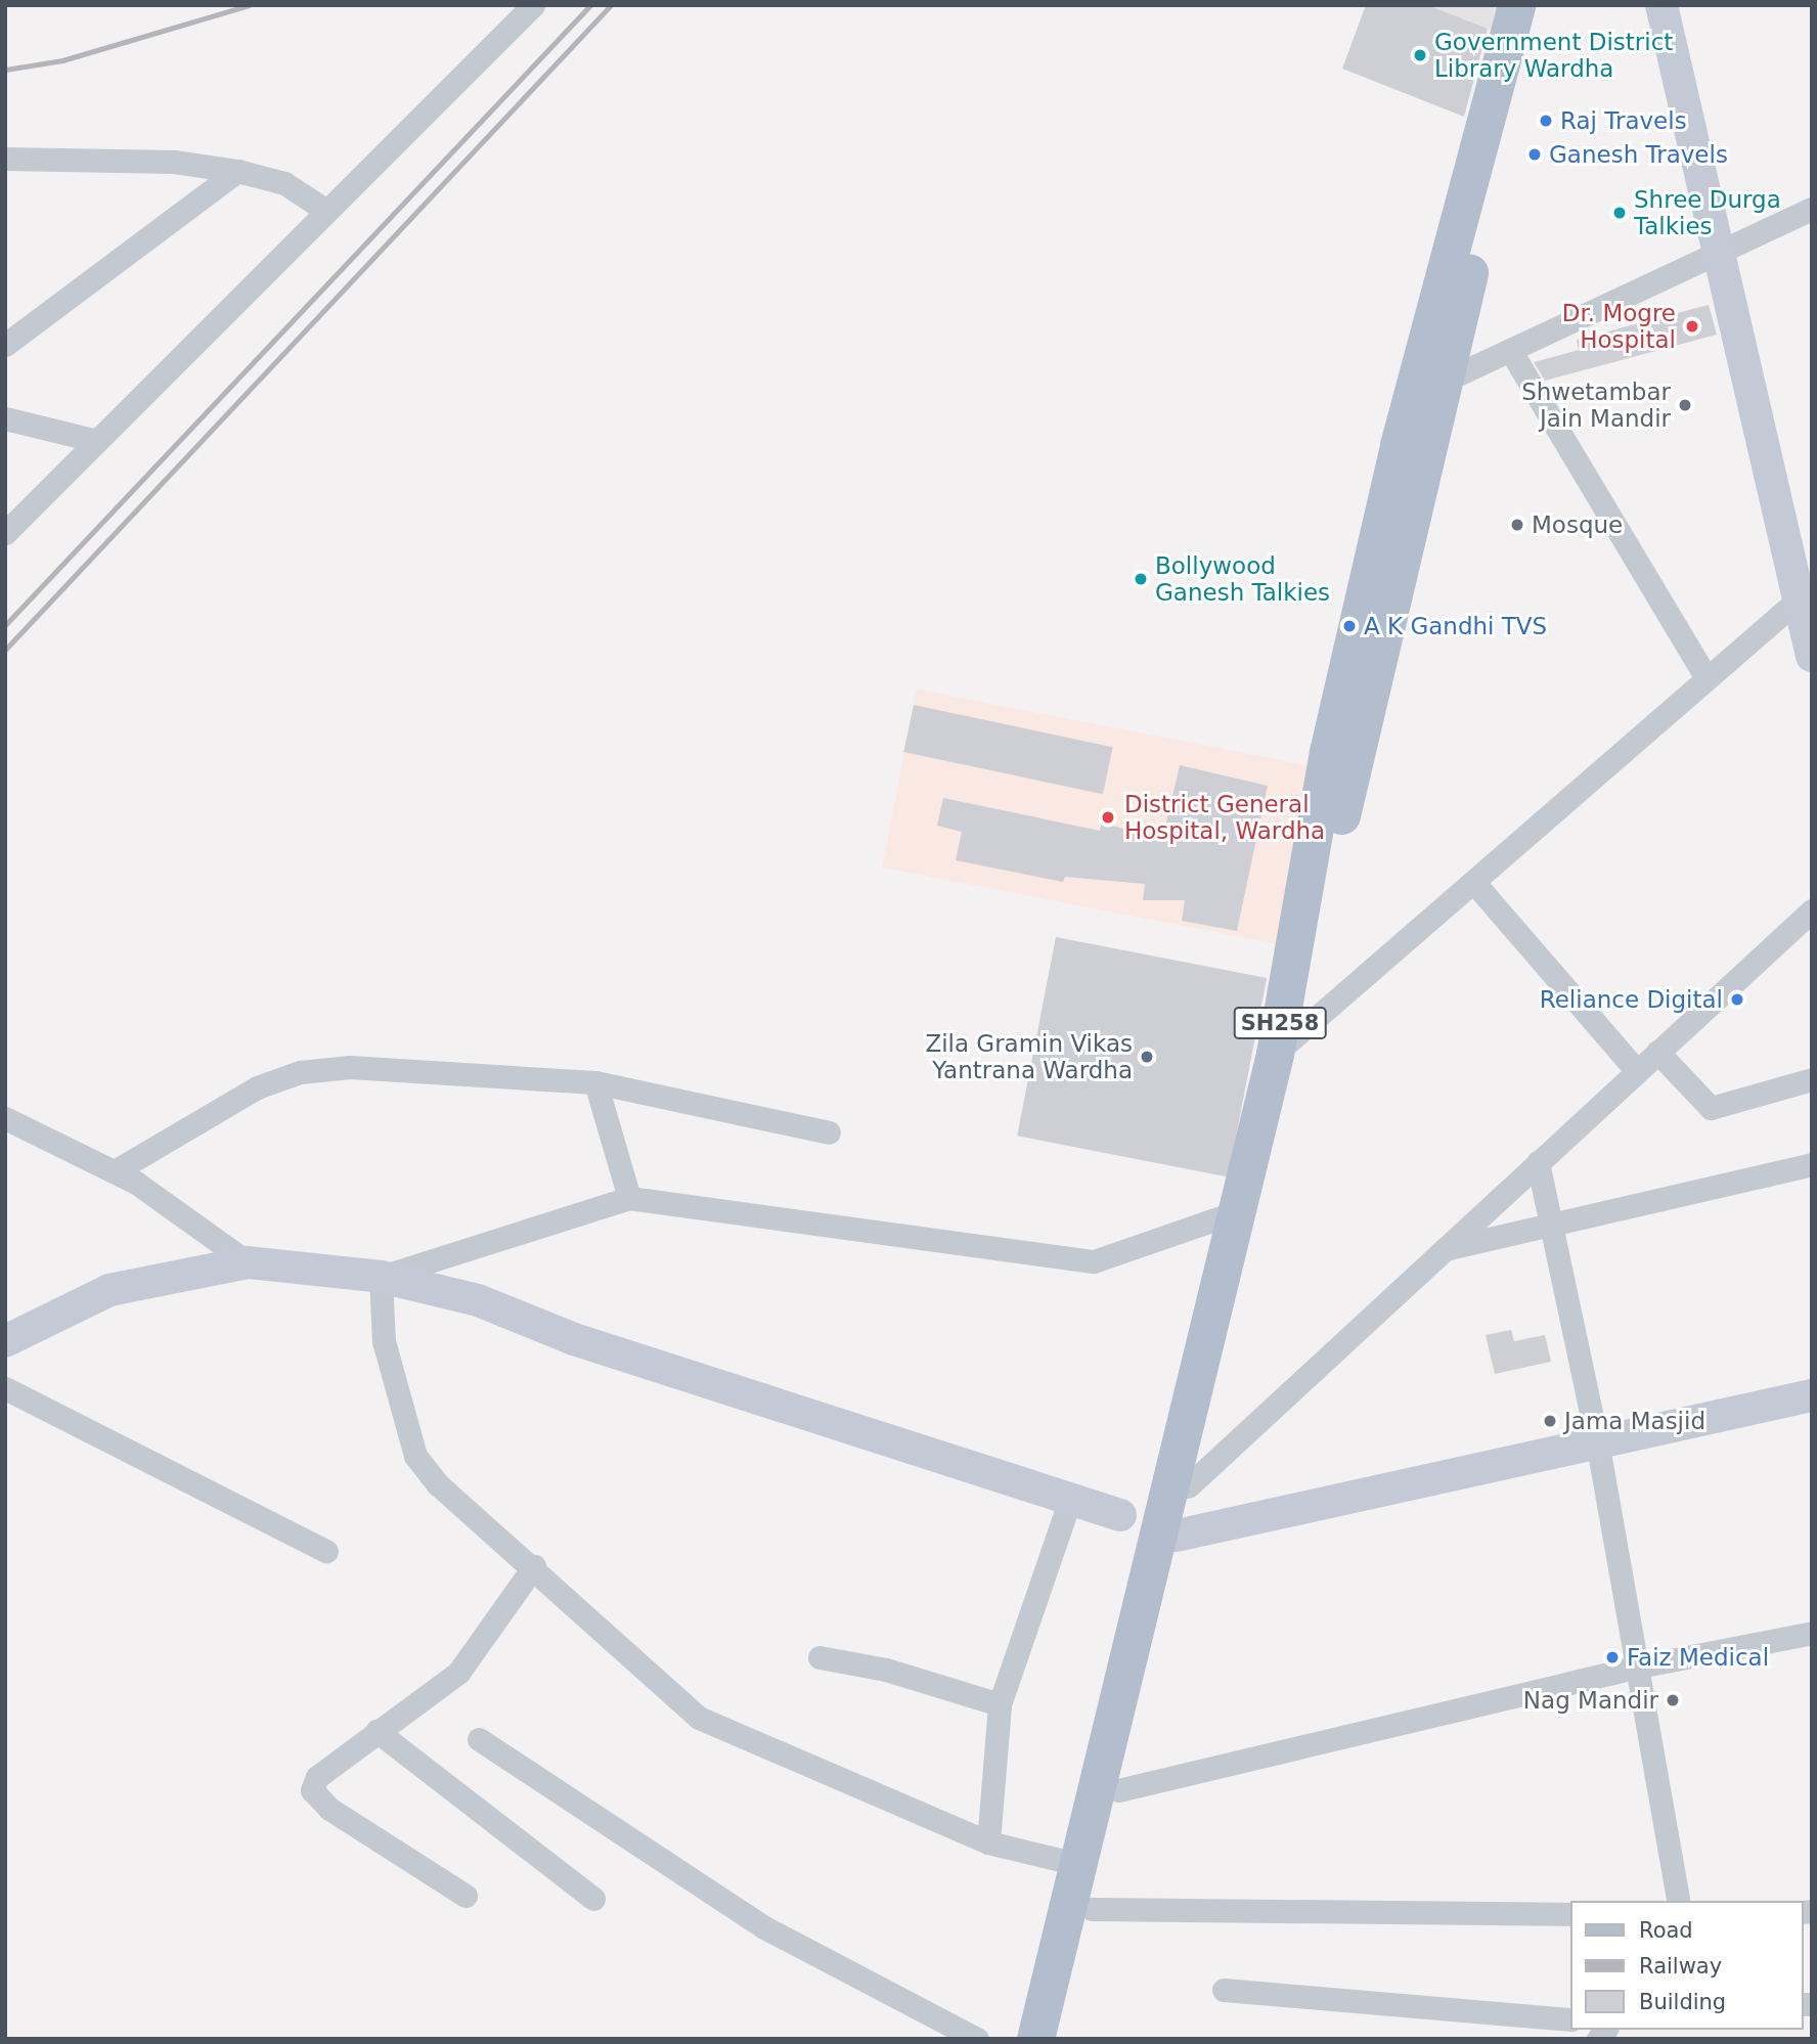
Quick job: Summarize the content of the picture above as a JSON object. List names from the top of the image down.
{
  "streets": {
    "main road": ["SH258"]
  },
  "places": [
    "Government District Library Wardha",
    "Raj Travels",
    "Ganesh Travels",
    "Shree Durga Talkies",
    "Dr. Mogre Hospital",
    "Shwetambar Jain Mandir",
    "Mosque",
    "Bollywood Ganesh Talkies",
    "A K Gandhi TVS",
    "District General Hospital, Wardha",
    "Reliance Digital",
    "Zila Gramin Vikas Yantrana Wardha",
    "Jama Masjid",
    "Faiz Medical",
    "Nag Mandir"
  ],
  "legend": ["Road", "Railway", "Building"]
}
